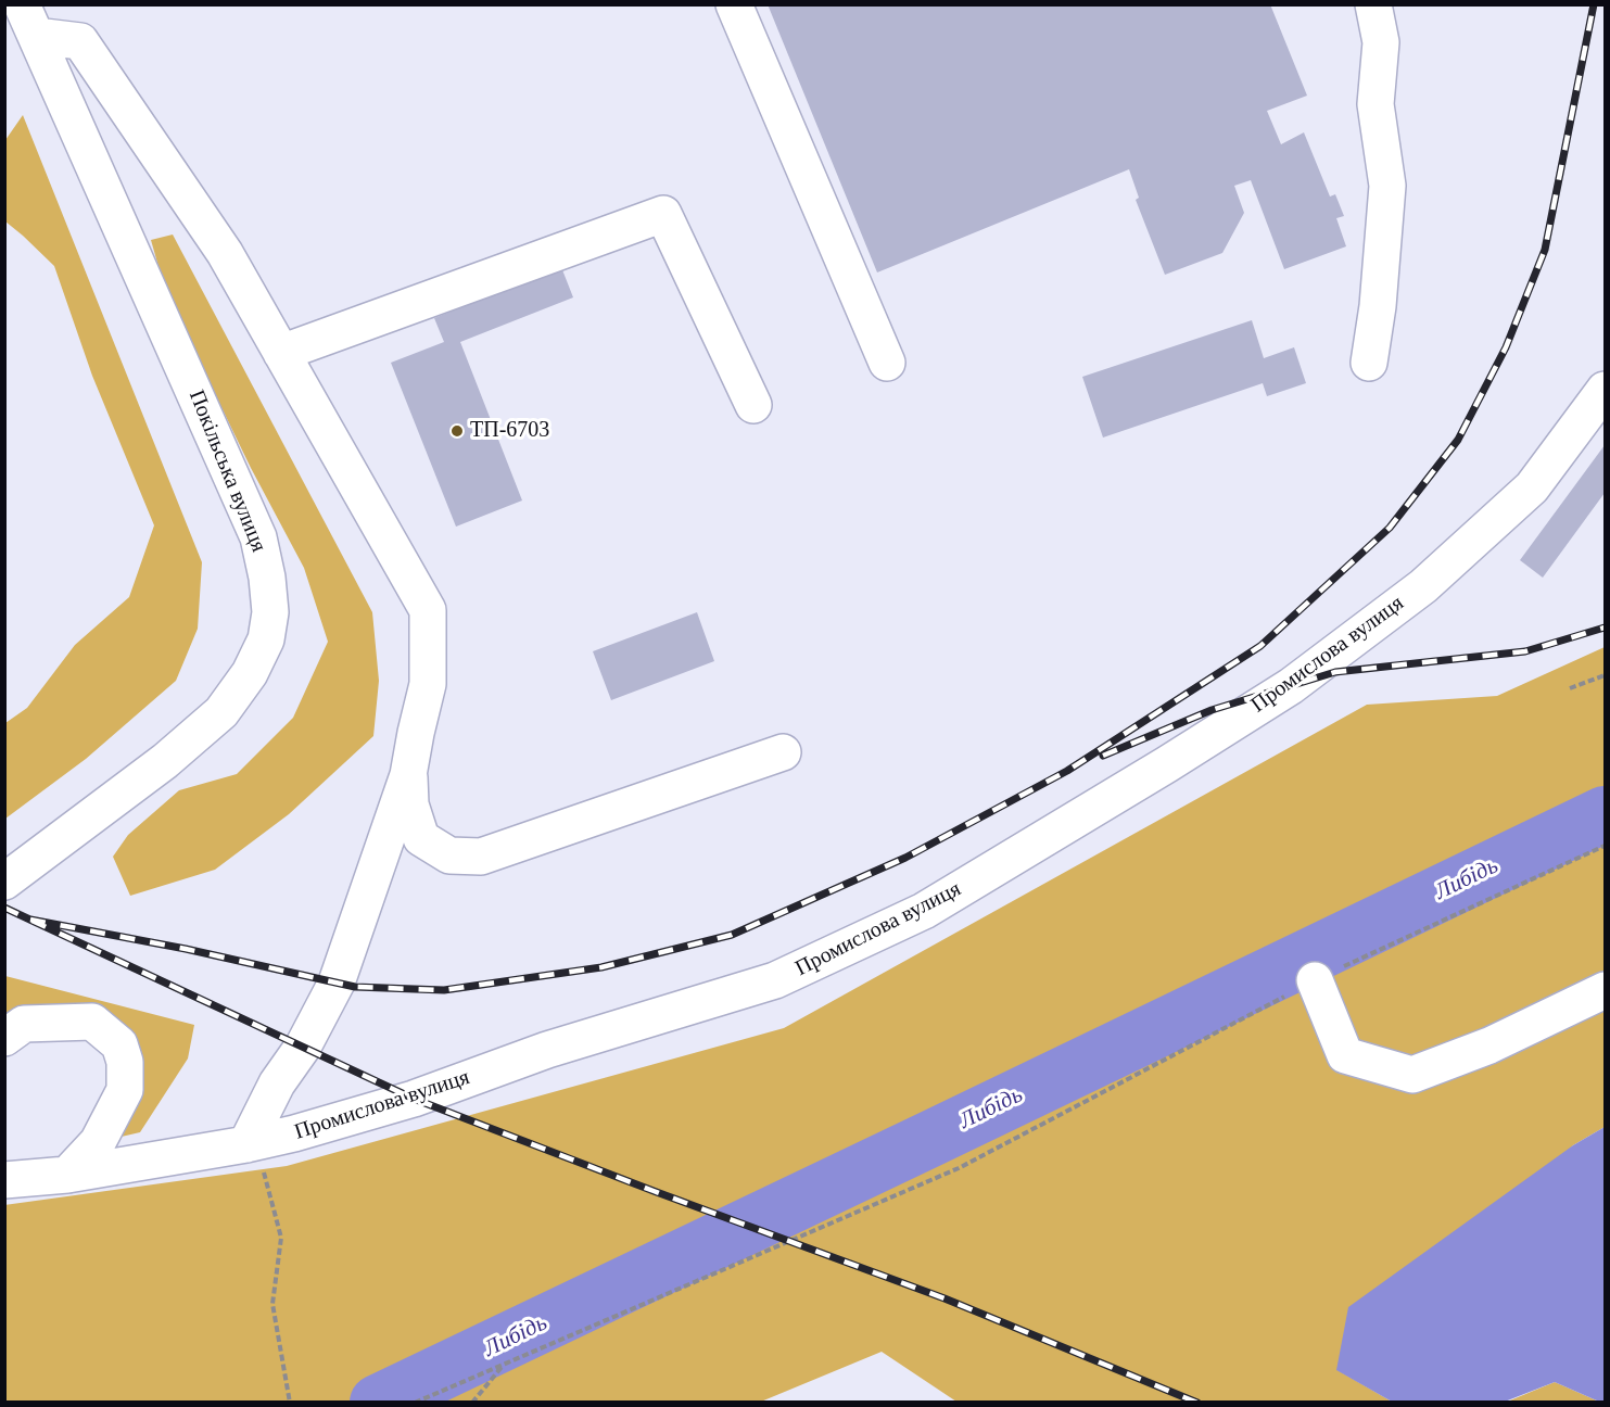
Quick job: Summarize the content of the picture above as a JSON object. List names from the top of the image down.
{
  "streets": {
    "street": ["Покільська вулиця", "Промислова вулиця"]
  },
  "water": ["Либідь"],
  "places": ["ТП-6703"]
}
